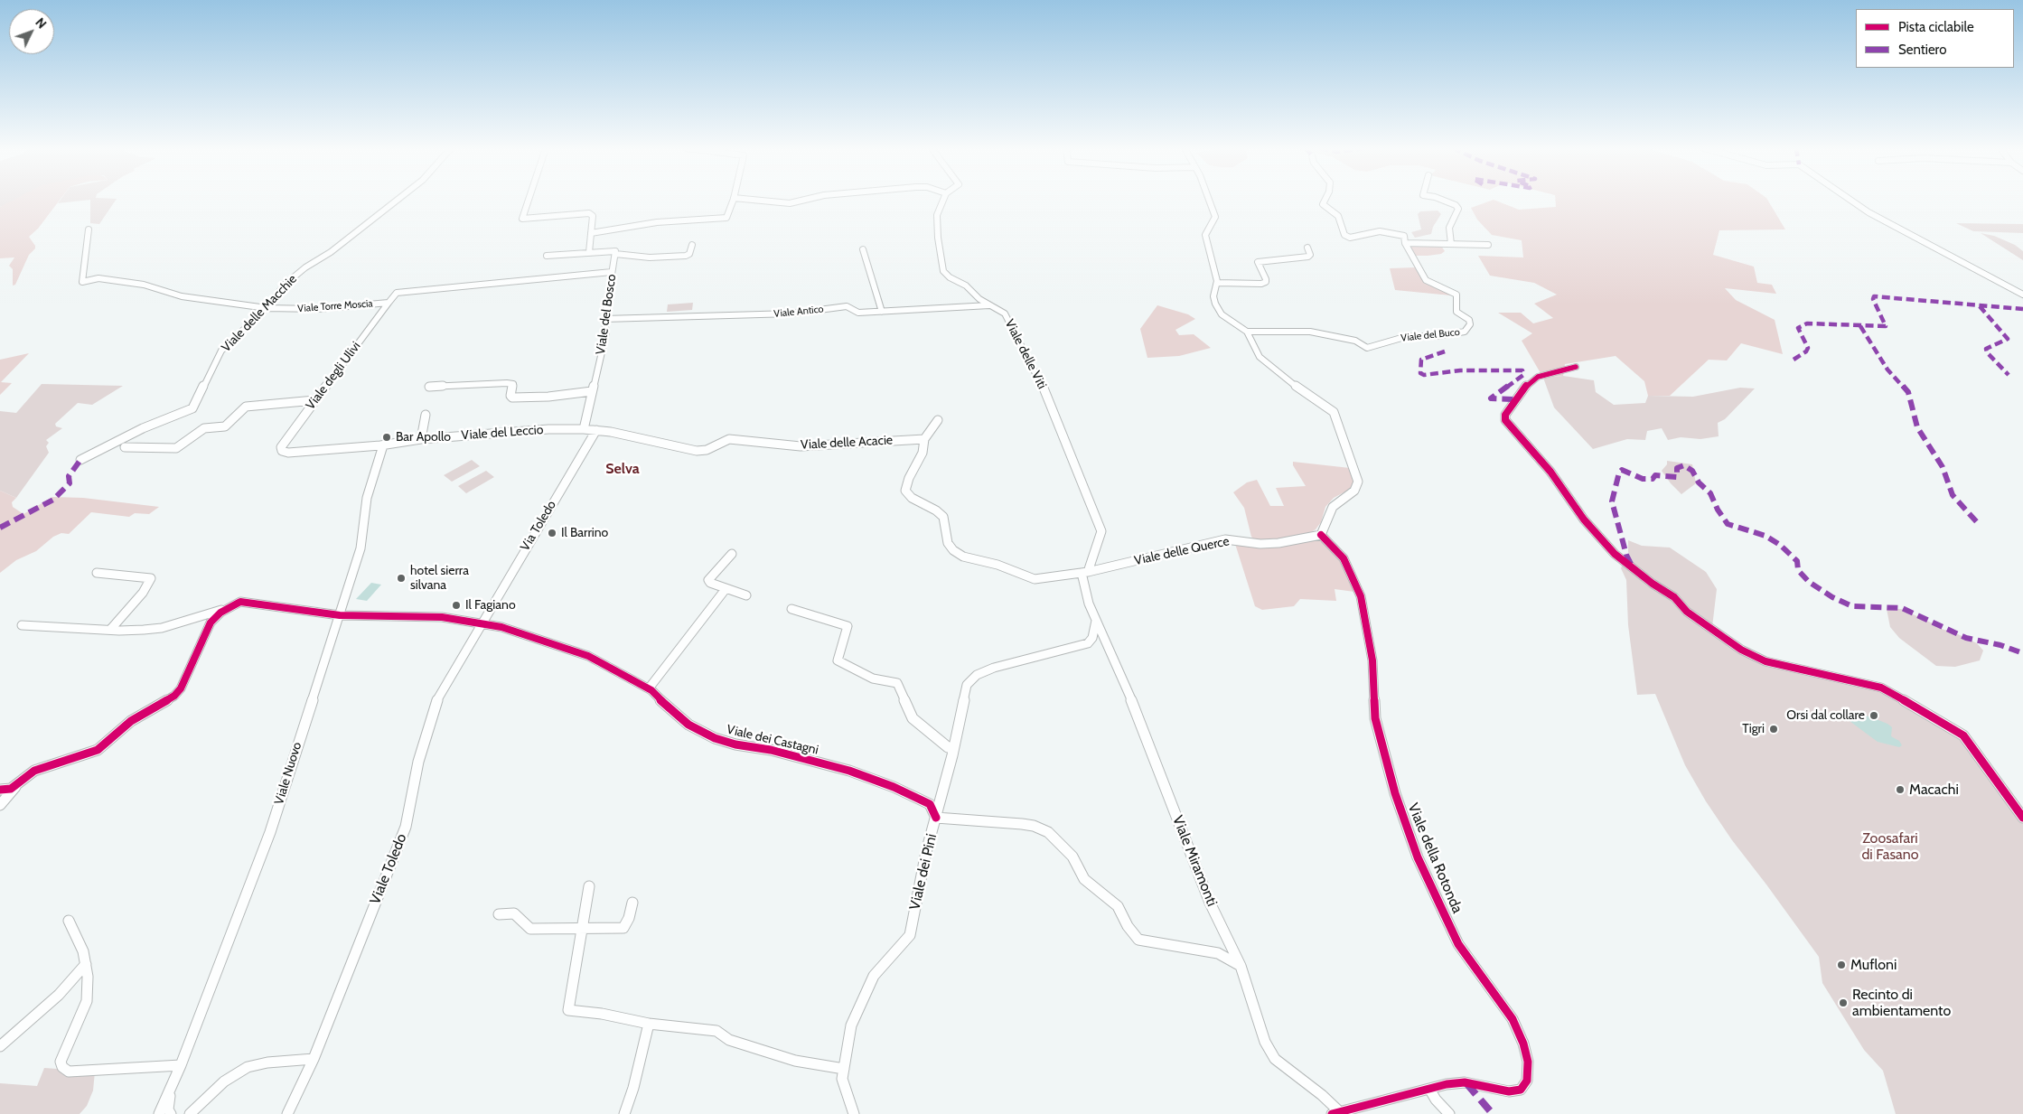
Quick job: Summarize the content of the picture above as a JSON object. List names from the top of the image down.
{
  "streets": {
    "street": [
      "Viale Torre Moscia",
      "Viale Antico",
      "Viale delle Macchie",
      "Viale del Bosco",
      "Viale del Buco",
      "Viale delle Viti",
      "Viale degli Ulivi",
      "Viale del Leccio",
      "Viale delle Acacie",
      "Via Toledo",
      "Viale delle Querce",
      "Viale dei Castagni",
      "Viale Nuovo",
      "Viale della Rotonda",
      "Viale Miramonti",
      "Viale Toledo",
      "Viale dei Pini"
    ]
  },
  "crossings": [
    ["Viale Torre Moscia", "Viale delle Macchie"],
    ["Viale Torre Moscia", "Viale del Bosco"],
    ["Viale Torre Moscia", "Viale degli Ulivi"],
    ["Viale Antico", "Viale del Bosco"],
    ["Viale Antico", "Viale delle Viti"],
    ["Viale del Bosco", "Viale del Leccio"],
    ["Viale del Bosco", "Viale delle Acacie"],
    ["Viale delle Viti", "Viale delle Querce"],
    ["Viale degli Ulivi", "Viale del Leccio"],
    ["Viale del Leccio", "Viale delle Acacie"],
    ["Viale del Leccio", "Viale Nuovo"],
    ["Viale delle Acacie", "Via Toledo"],
    ["Viale delle Acacie", "Viale delle Querce"],
    ["Via Toledo", "Viale dei Castagni"],
    ["Via Toledo", "Viale Toledo"],
    ["Viale delle Querce", "Viale della Rotonda"],
    ["Viale dei Castagni", "Viale Nuovo"],
    ["Viale dei Castagni", "Viale Toledo"],
    ["Viale dei Castagni", "Viale dei Pini"],
    ["Viale Miramonti", "Viale dei Pini"]
  ],
  "districts": ["Selva"],
  "parks": ["Zoosafari di Fasano"],
  "places": [
    "Bar Apollo",
    "Il Barrino",
    "hotel sierra silvana",
    "Il Fagiano",
    "Orsi dal collare",
    "Tigri",
    "Macachi",
    "Mufloni",
    "Recinto di ambientamento"
  ],
  "legend": ["Pista ciclabile", "Sentiero"],
  "north": "top right"
}
